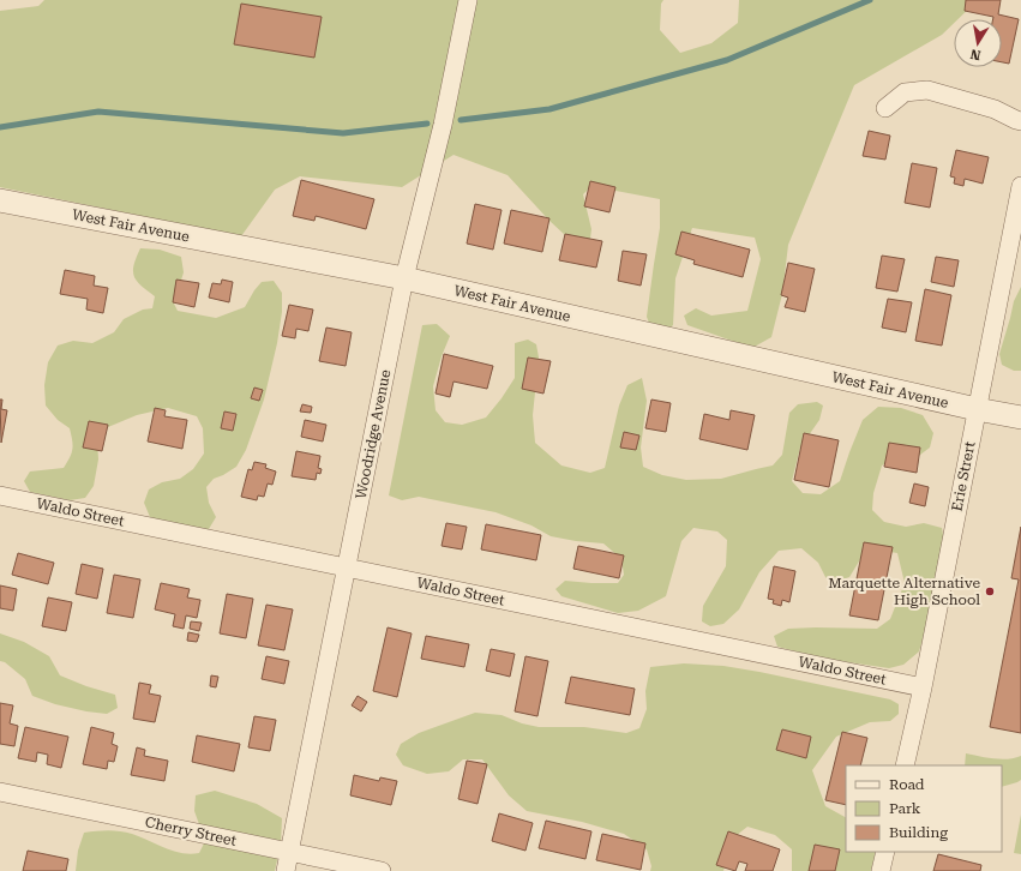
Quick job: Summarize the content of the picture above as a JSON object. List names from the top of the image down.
{
  "streets": {
    "street": [
      "West Fair Avenue",
      "Woodridge Avenue",
      "Erie Strert",
      "Waldo Street",
      "Cherry Street"
    ]
  },
  "crossings": [
    ["West Fair Avenue", "Woodridge Avenue"],
    ["West Fair Avenue", "Erie Strert"],
    ["Woodridge Avenue", "Waldo Street"],
    ["Woodridge Avenue", "Cherry Street"],
    ["Erie Strert", "Waldo Street"]
  ],
  "places": ["Marquette Alternative High School"],
  "legend": ["Road", "Park", "Building"],
  "north": "bottom"
}
